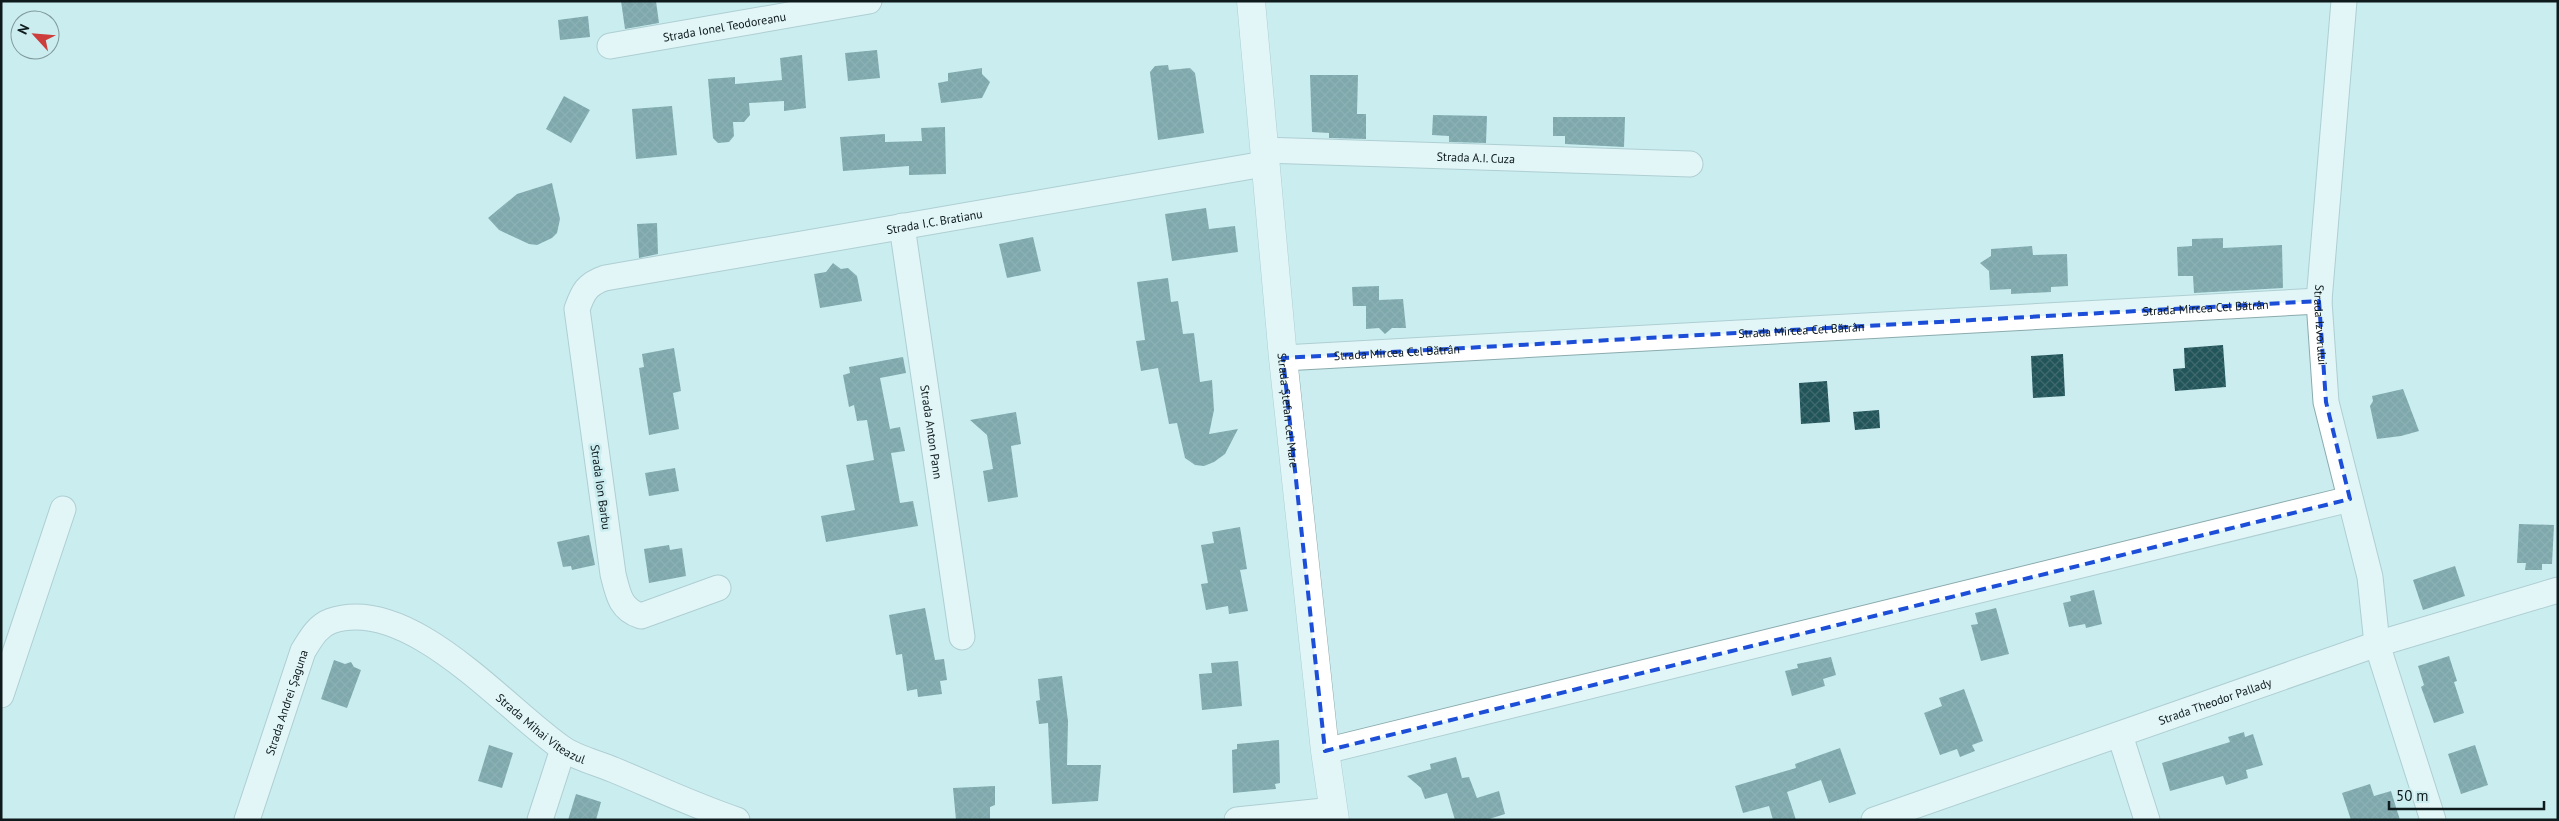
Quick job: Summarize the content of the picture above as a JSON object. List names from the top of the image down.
{
  "streets": {
    "street": [
      "Strada Ionel Teodoreanu",
      "Strada A.I. Cuza",
      "Strada I.C. Bratianu",
      "Strada Mircea Cel Bătrân",
      "Strada Izvorului",
      "Strada Ștefan cel Mare",
      "Strada Anton Pann",
      "Strada Ion Barbu",
      "Strada Theodor Pallady",
      "Strada Andrei Șaguna",
      "Strada Mihai Viteazul"
    ]
  },
  "crossings": [
    ["Strada A.I. Cuza", "Strada I.C. Bratianu"],
    ["Strada A.I. Cuza", "Strada Ștefan cel Mare"],
    ["Strada I.C. Bratianu", "Strada Ștefan cel Mare"],
    ["Strada I.C. Bratianu", "Strada Anton Pann"],
    ["Strada I.C. Bratianu", "Strada Ion Barbu"],
    ["Strada Mircea Cel Bătrân", "Strada Izvorului"],
    ["Strada Mircea Cel Bătrân", "Strada Ștefan cel Mare"],
    ["Strada Izvorului", "Strada Theodor Pallady"],
    ["Strada Andrei Șaguna", "Strada Mihai Viteazul"]
  ],
  "scale_bar": "50 m",
  "north": "top left"
}
